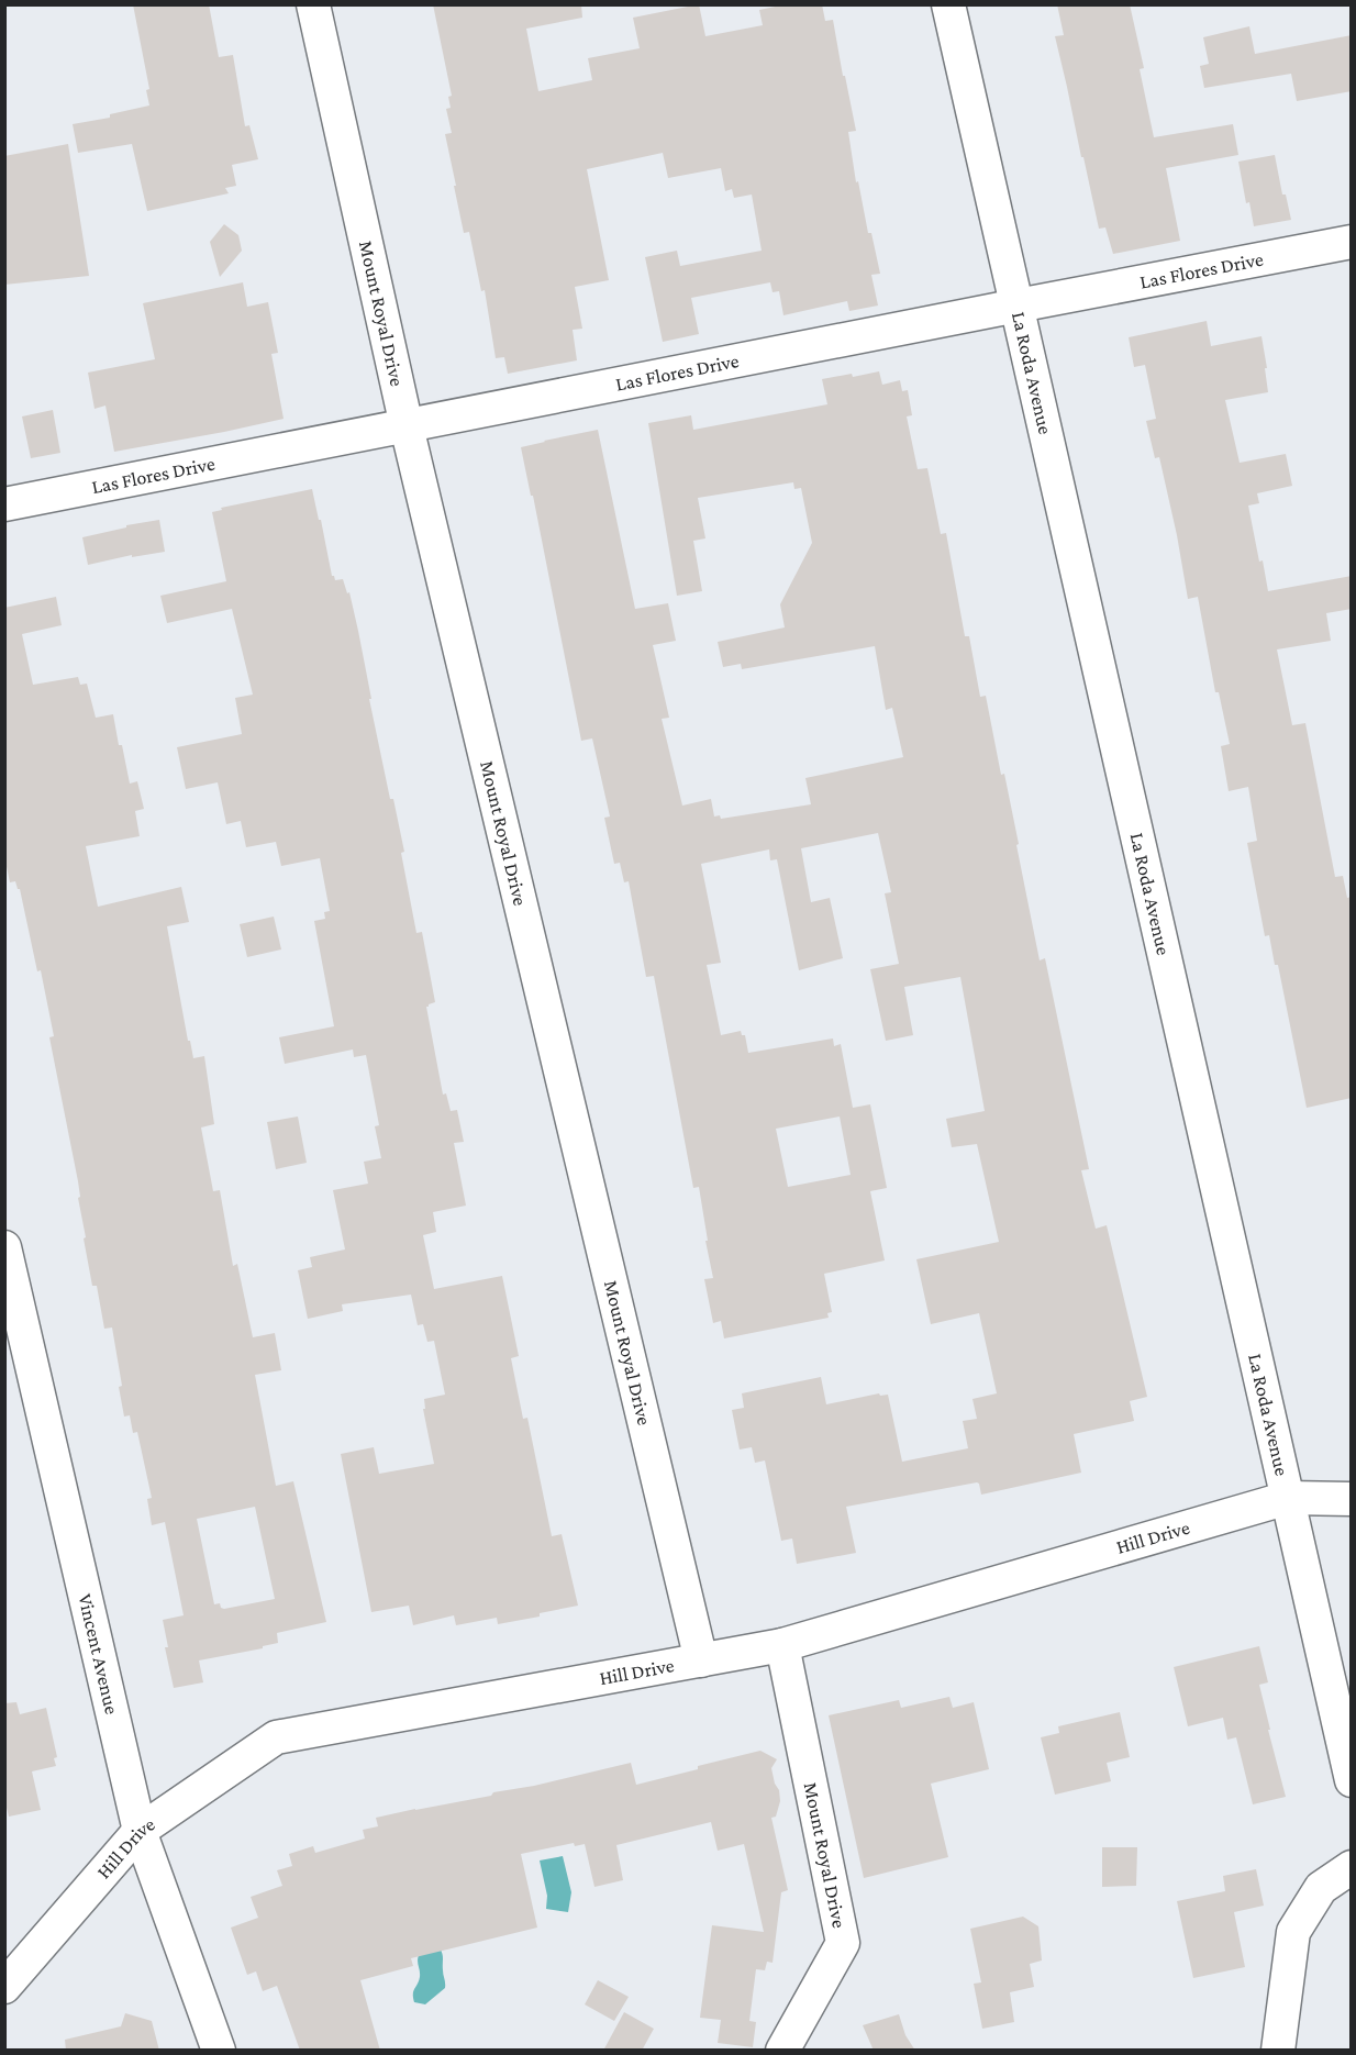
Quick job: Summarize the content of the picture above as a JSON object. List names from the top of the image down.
{
  "streets": {
    "street": [
      "Las Flores Drive",
      "Mount Royal Drive",
      "La Roda Avenue",
      "Hill Drive",
      "Vincent Avenue"
    ]
  },
  "crossings": [
    ["Las Flores Drive", "Mount Royal Drive"],
    ["Las Flores Drive", "La Roda Avenue"],
    ["Mount Royal Drive", "Hill Drive"],
    ["La Roda Avenue", "Hill Drive"],
    ["Hill Drive", "Vincent Avenue"]
  ]
}
